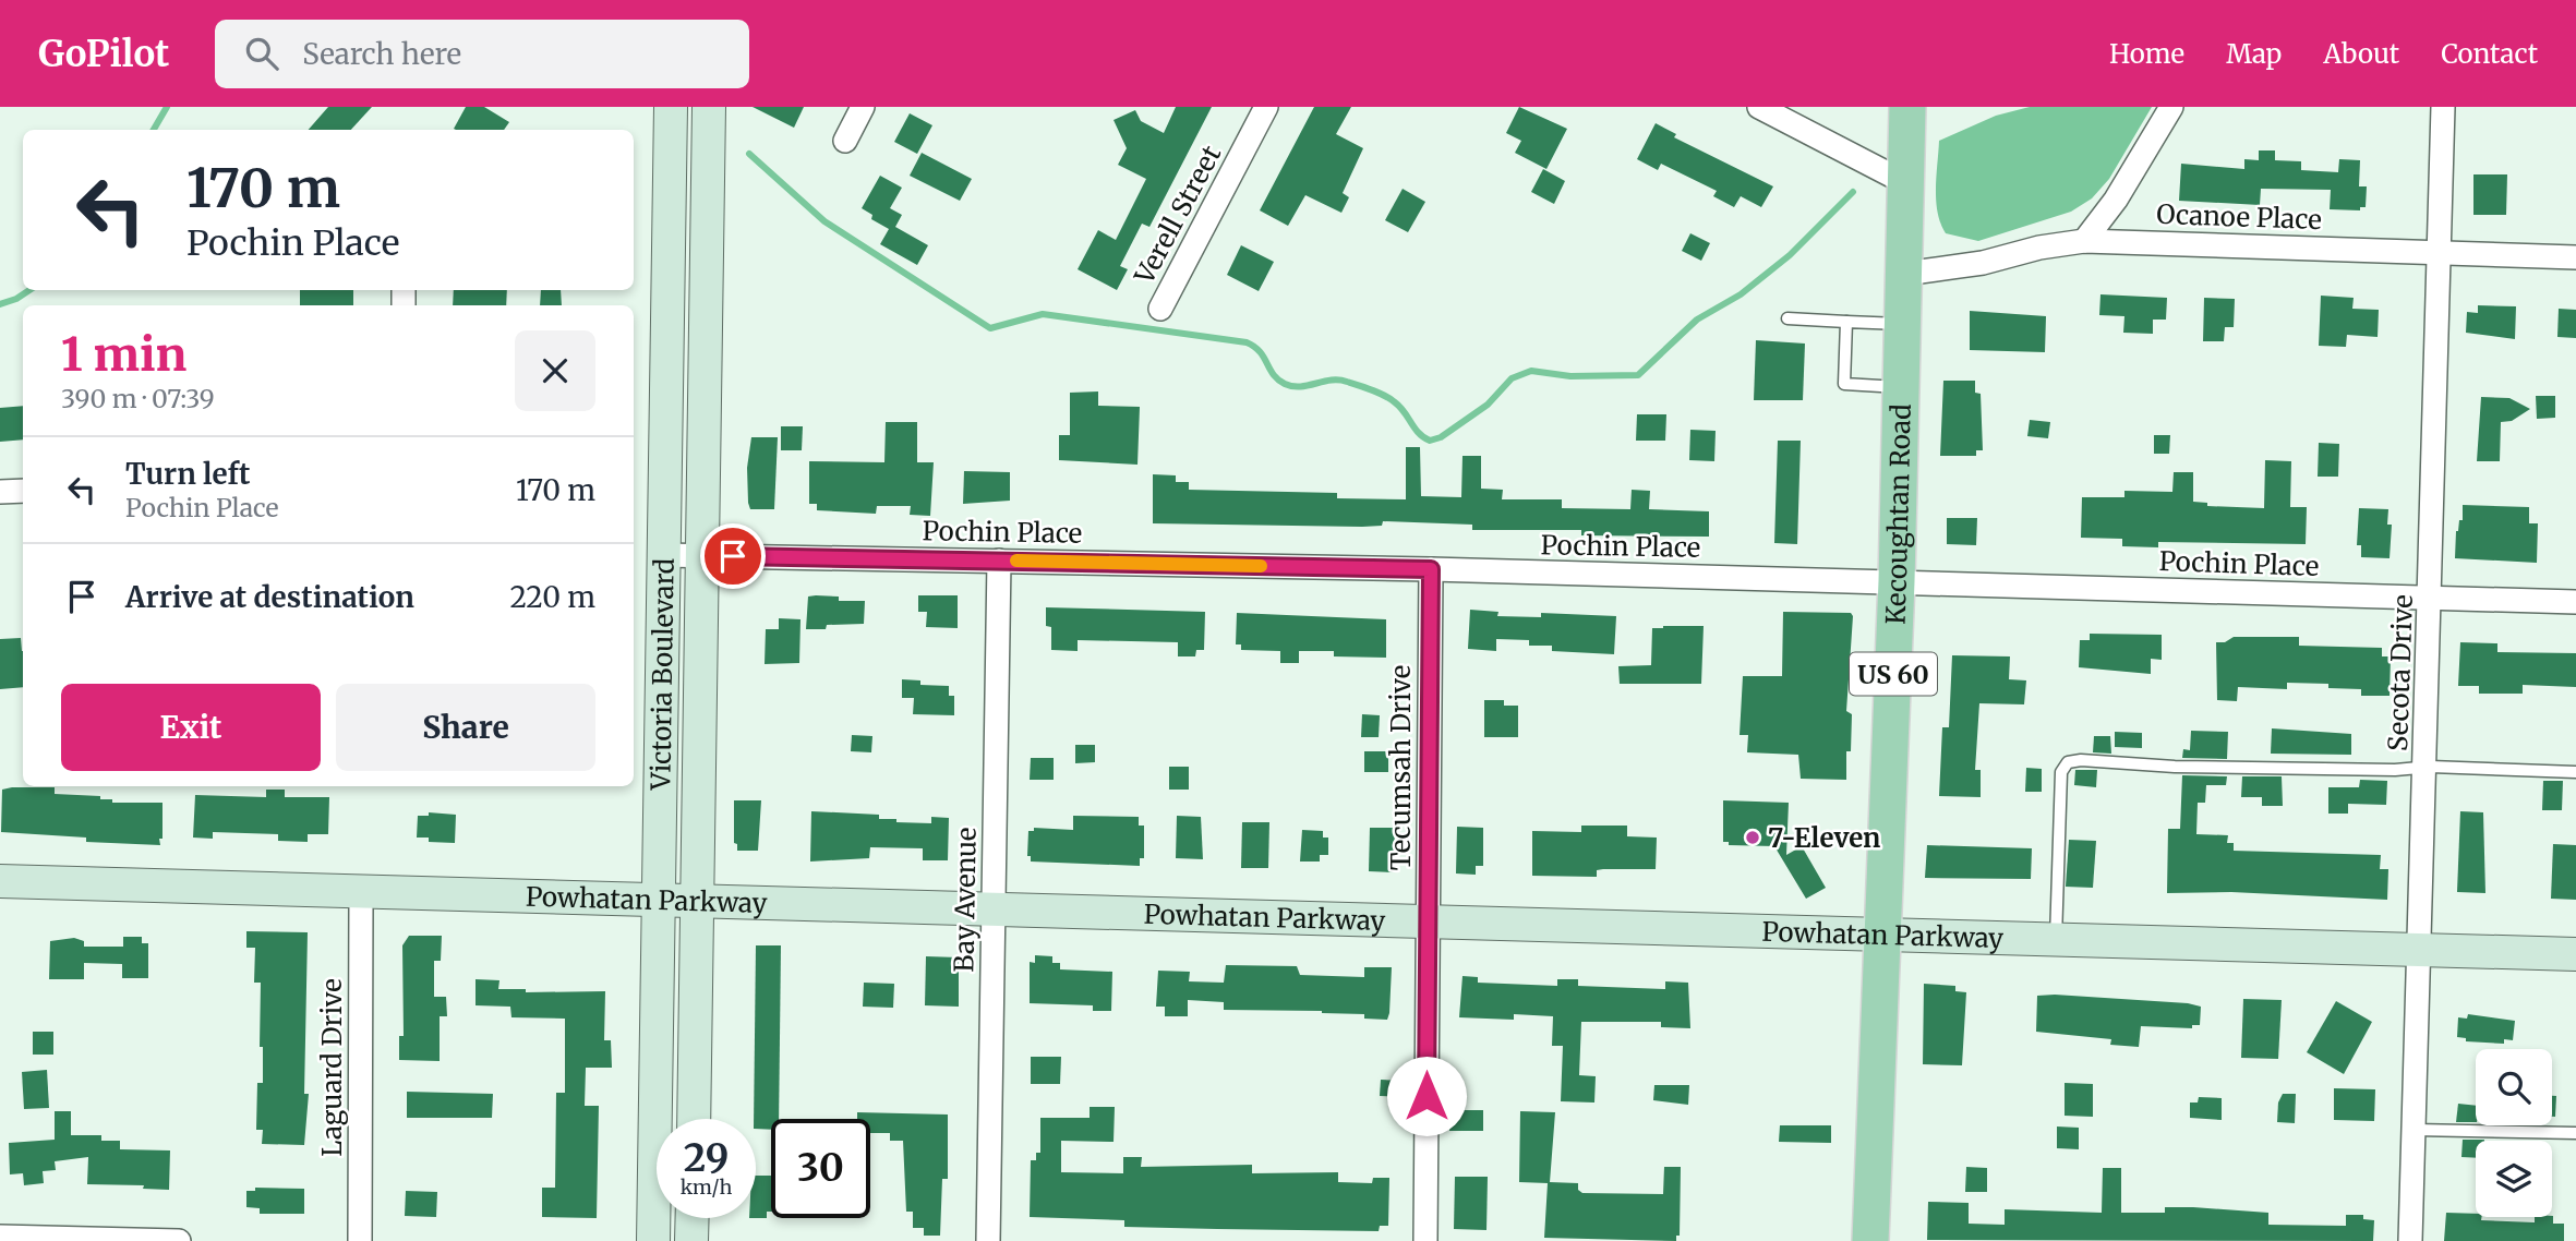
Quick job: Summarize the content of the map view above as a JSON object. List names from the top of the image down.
{
  "streets": {
    "main road": [
      "Kecoughtan Road",
      "Victoria Boulevard",
      "US 60",
      "Powhatan Parkway"
    ],
    "street": [
      "Verell Street",
      "Ocanoe Place",
      "Pochin Place",
      "Secota Drive",
      "Tecumsah Drive",
      "Bay Avenue",
      "Laguard Drive"
    ]
  },
  "crossings": [
    ["Ocanoe Place", "Kecoughtan Road"],
    ["Ocanoe Place", "Secota Drive"],
    ["Kecoughtan Road", "Pochin Place"],
    ["Kecoughtan Road", "Powhatan Parkway"],
    ["Pochin Place", "Secota Drive"],
    ["Pochin Place", "Victoria Boulevard"],
    ["Pochin Place", "Tecumsah Drive"],
    ["Pochin Place", "Bay Avenue"],
    ["Secota Drive", "Powhatan Parkway"],
    ["Victoria Boulevard", "Powhatan Parkway"],
    ["Tecumsah Drive", "Powhatan Parkway"],
    ["Bay Avenue", "Powhatan Parkway"],
    ["Powhatan Parkway", "Laguard Drive"]
  ],
  "places": ["7-Eleven"],
  "page": {
    "header": "GoPilot",
    "search": "Search here",
    "nav": [
      "Home",
      "Map",
      "About",
      "Contact"
    ],
    "turn": ["170 m", "Pochin Place"],
    "heading": ["1 min", "390 m · 07:39"],
    "list": [
      {
        "name": "Turn left",
        "note": "Pochin Place",
        "value": "170 m"
      },
      {
        "name": "Arrive at destination",
        "value": "220 m"
      }
    ],
    "buttons": ["Exit", "Share"],
    "speed": "29 km/h",
    "limit": "30"
  }
}
